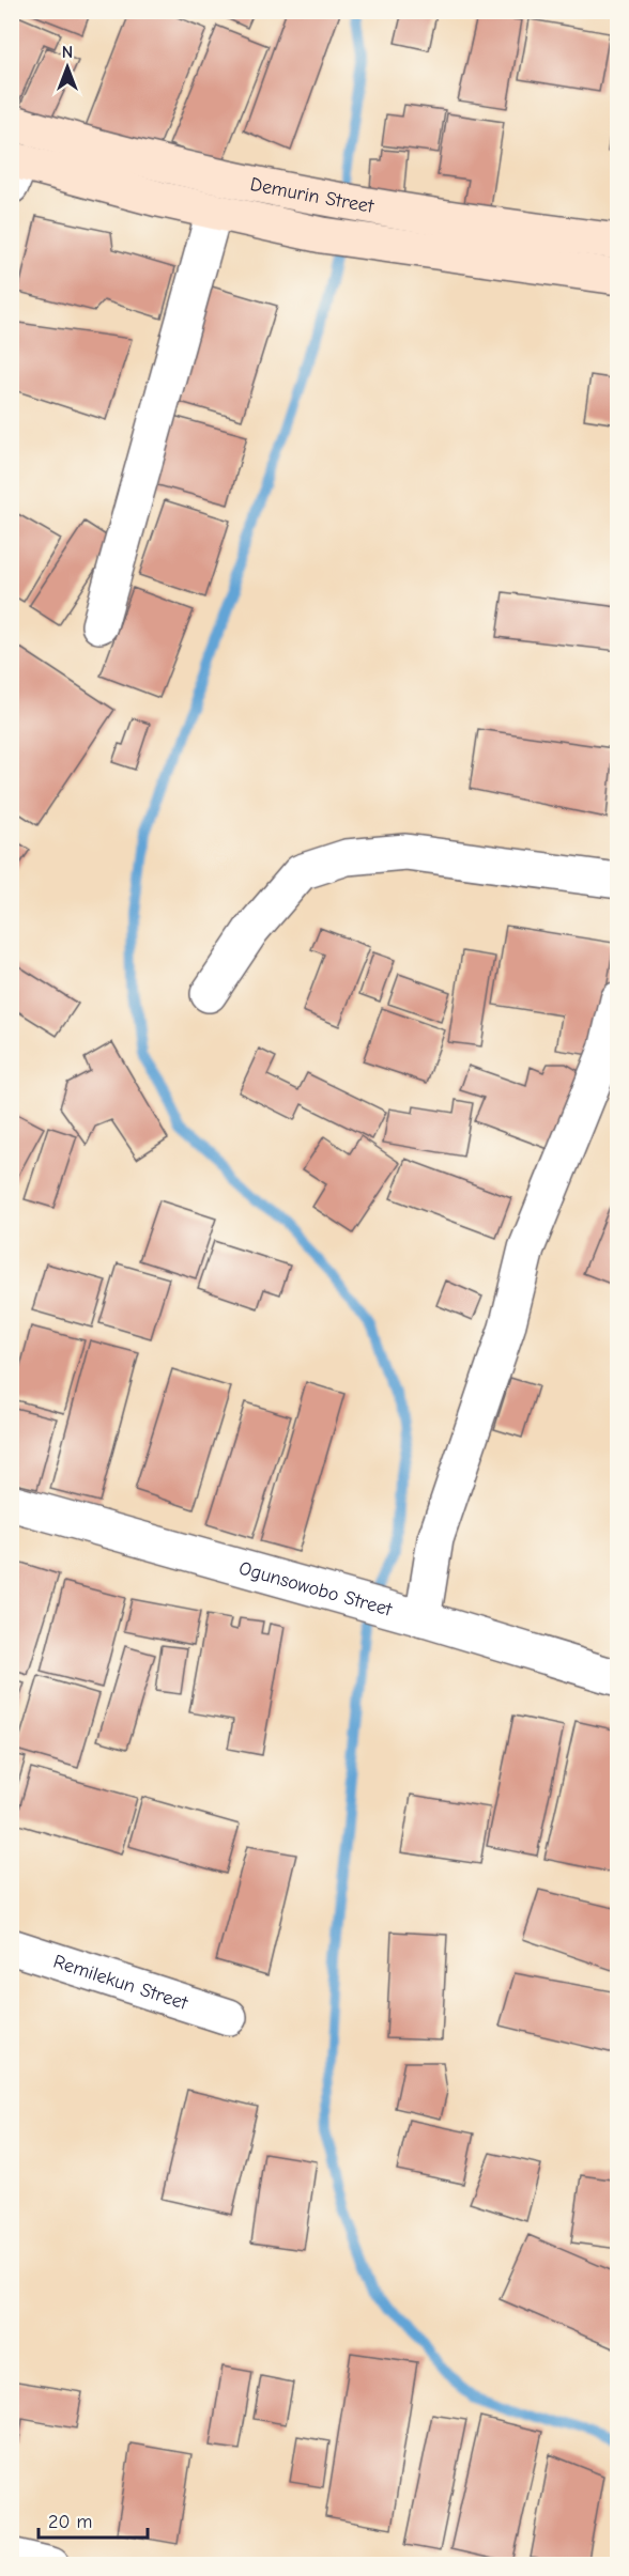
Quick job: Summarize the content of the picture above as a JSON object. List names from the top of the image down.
{
  "streets": {
    "street": ["Demurin Street", "Ogunsowobo Street", "Remilekun Street"]
  },
  "scale_bar": "20 m",
  "north": "top"
}
